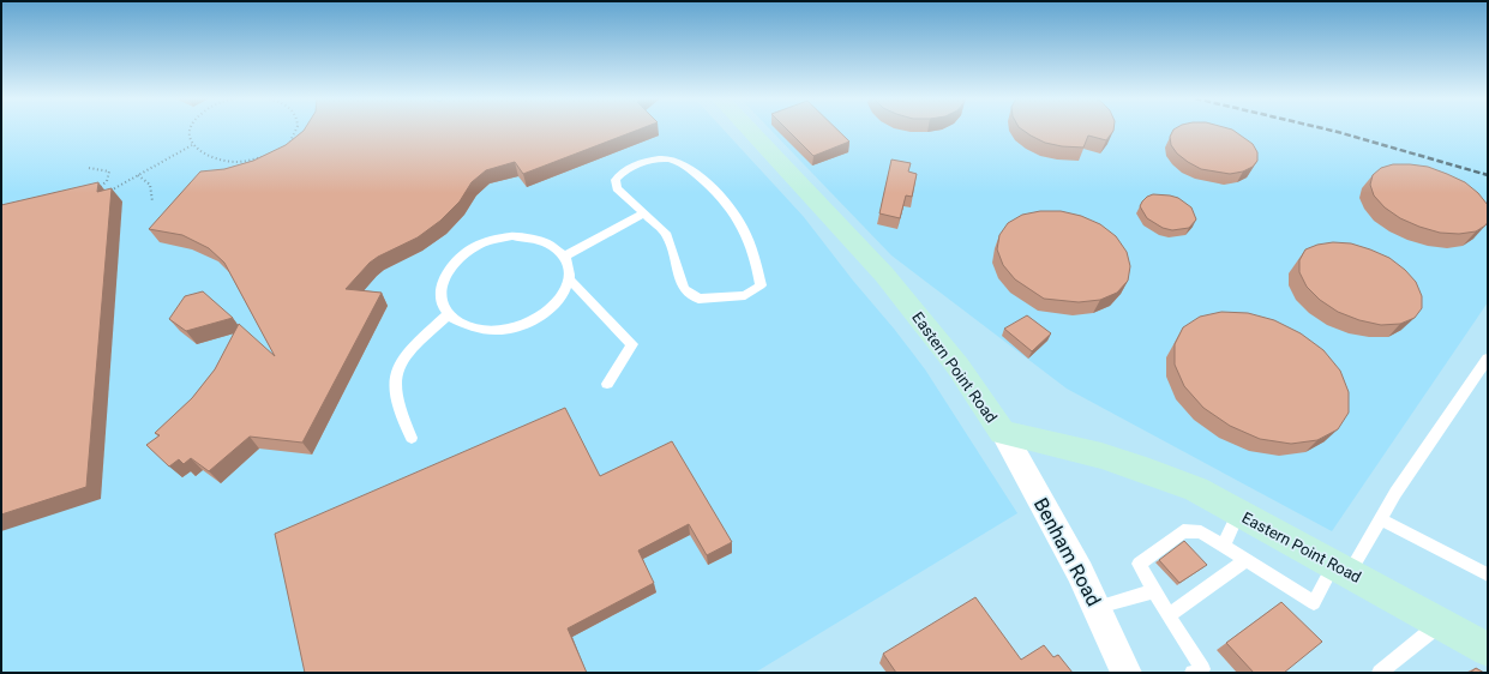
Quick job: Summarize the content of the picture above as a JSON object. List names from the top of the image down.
{
  "streets": {
    "main road": ["Eastern Point Road"],
    "street": ["Benham Road"]
  },
  "crossings": [
    ["Eastern Point Road", "Benham Road"]
  ]
}
